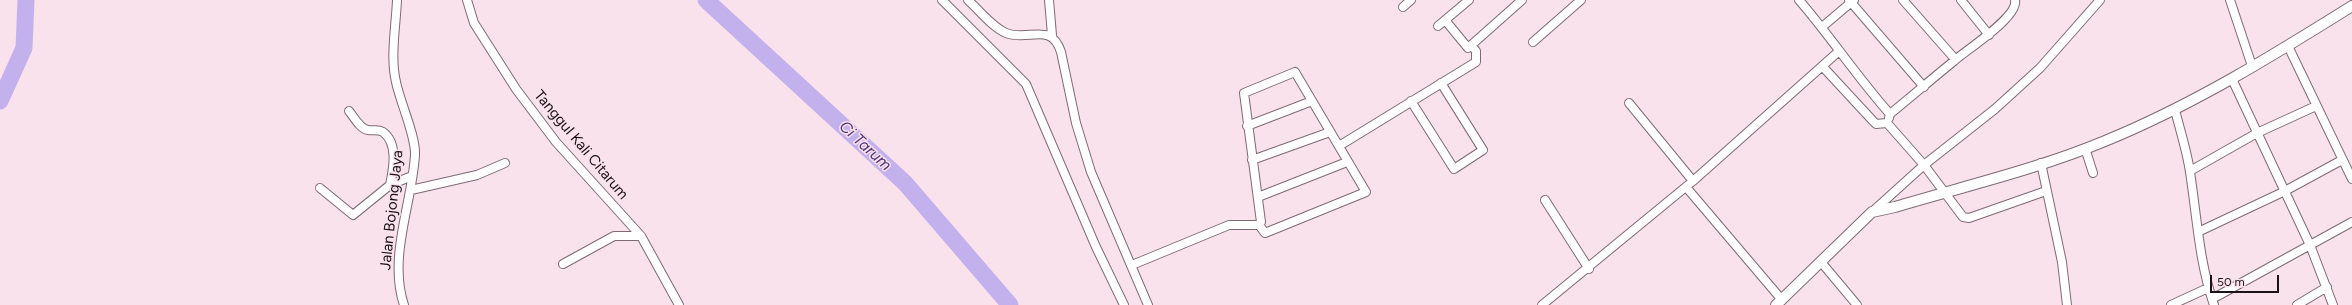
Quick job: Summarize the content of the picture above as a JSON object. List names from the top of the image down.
{
  "streets": {
    "street": ["Tanggul Kali Citarum", "Jalan Bojong Jaya"]
  },
  "water": ["Ci Tarum"],
  "scale_bar": "50 m"
}
